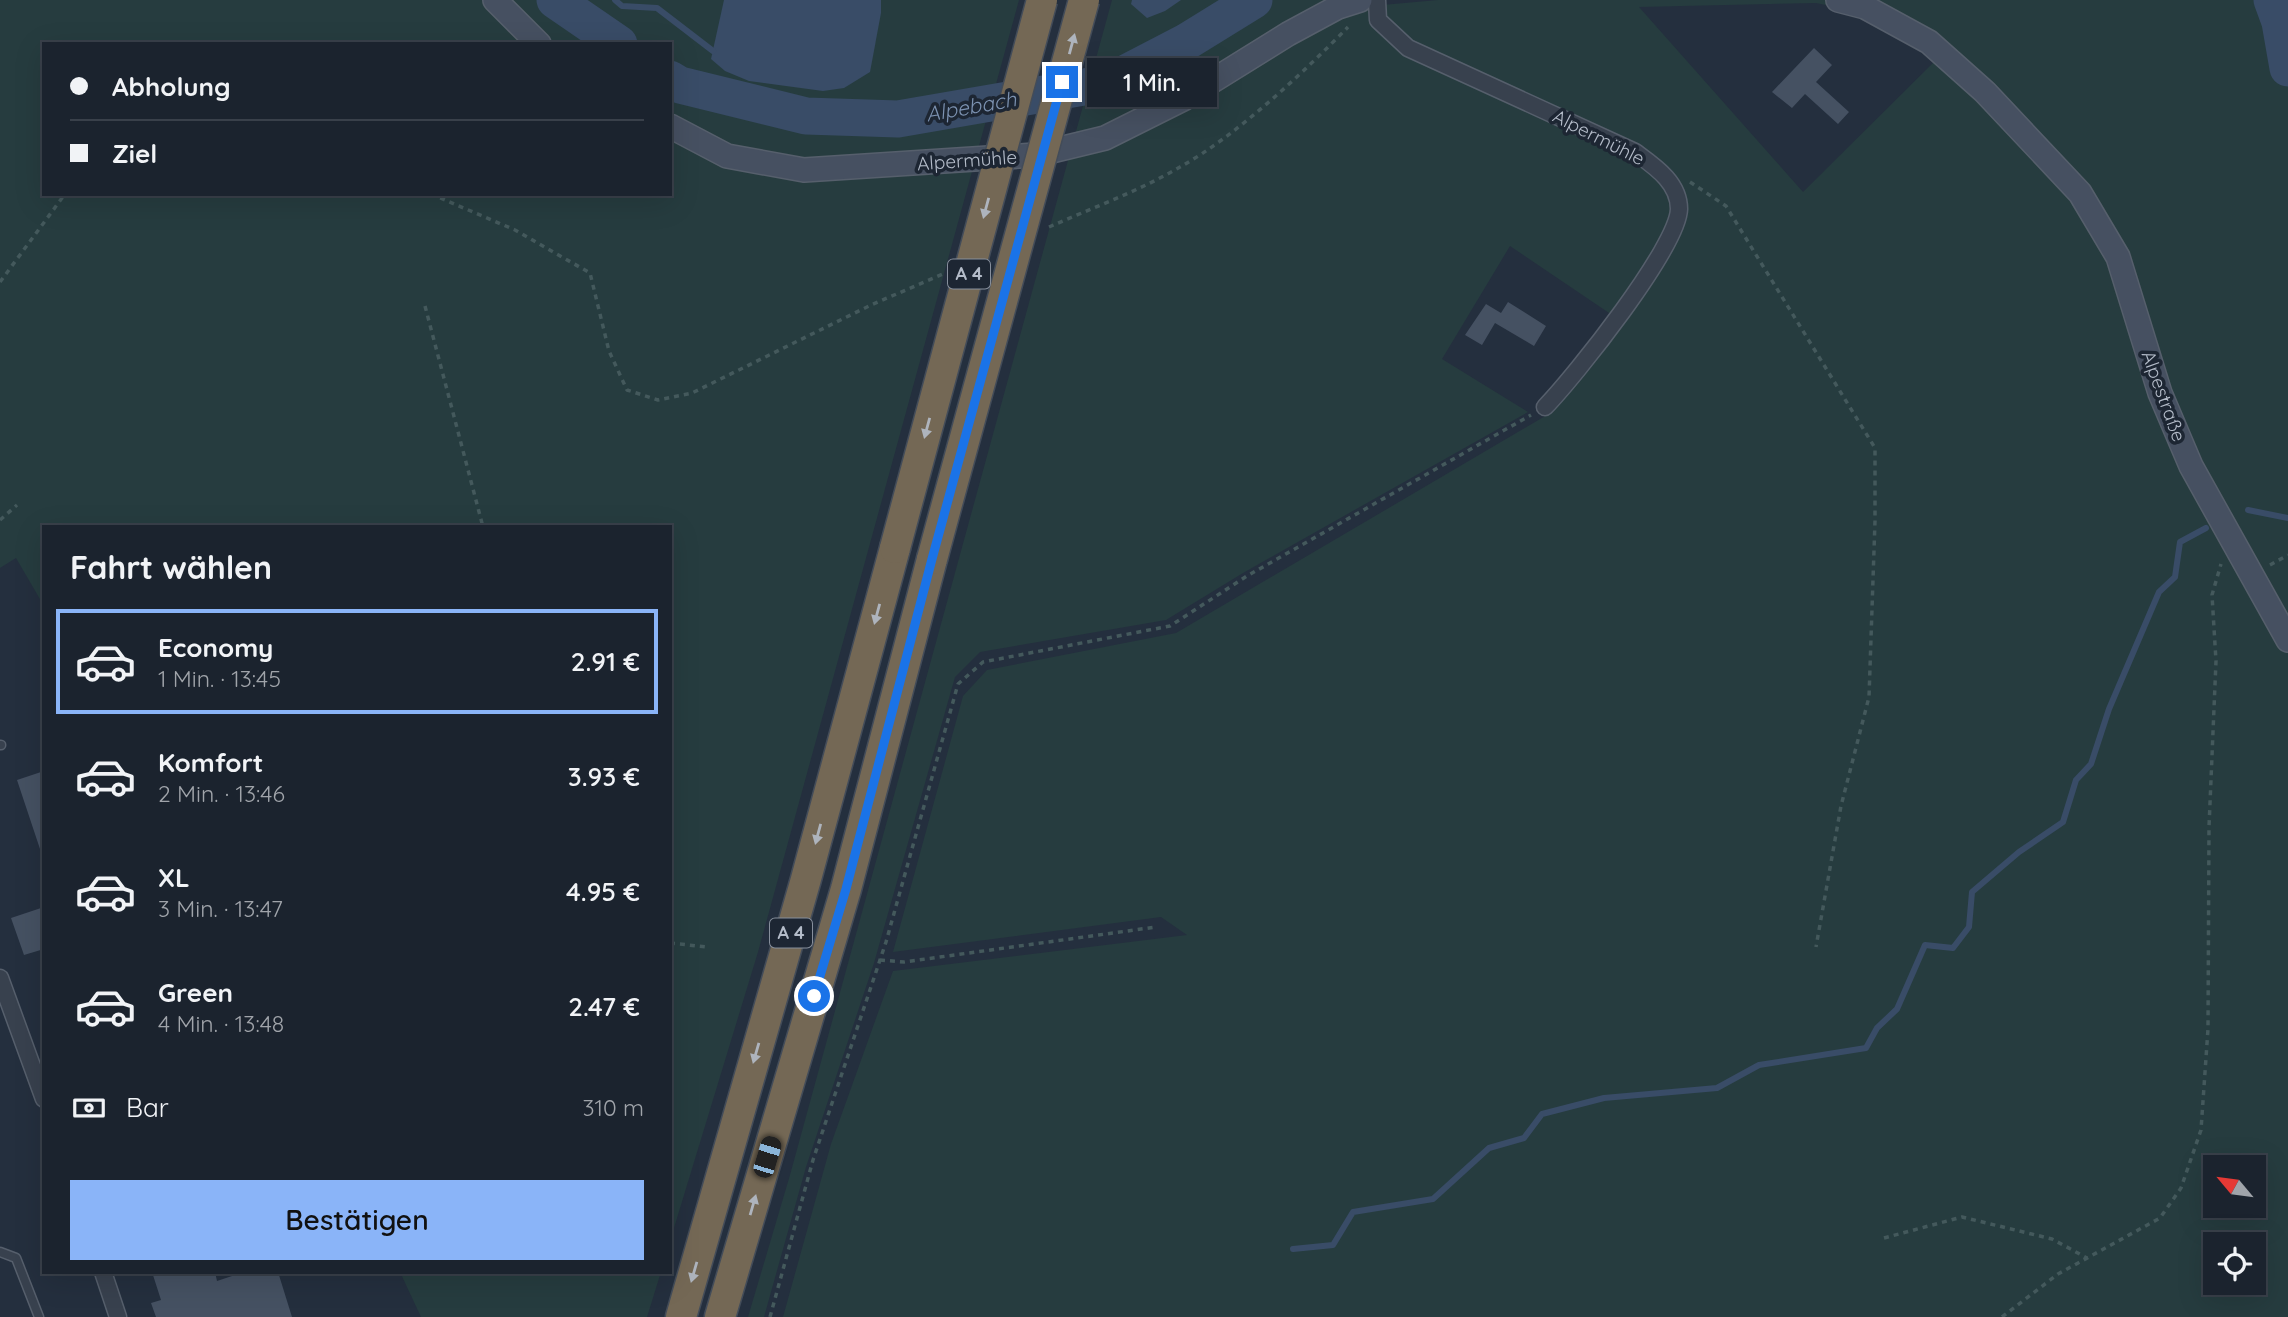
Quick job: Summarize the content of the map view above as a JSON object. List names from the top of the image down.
{
  "streets": {
    "highway": ["A 4"],
    "main road": ["Alpermühle", "Alpestraße"]
  },
  "water": ["Alpebach"],
  "north": "top left",
  "page": {
    "banner": ["Abholung", "Ziel"],
    "bubble": "1 Min.",
    "heading": "Fahrt wählen",
    "list": [
      {
        "name": "Economy",
        "note": "1 Min. · 13:45",
        "value": "2.91 €"
      },
      {
        "name": "Komfort",
        "note": "2 Min. · 13:46",
        "value": "3.93 €"
      },
      {
        "name": "XL",
        "note": "3 Min. · 13:47",
        "value": "4.95 €"
      },
      {
        "name": "Green",
        "note": "4 Min. · 13:48",
        "value": "2.47 €"
      }
    ],
    "pay": ["Bar", "310 m"],
    "buttons": "Bestätigen"
  }
}
